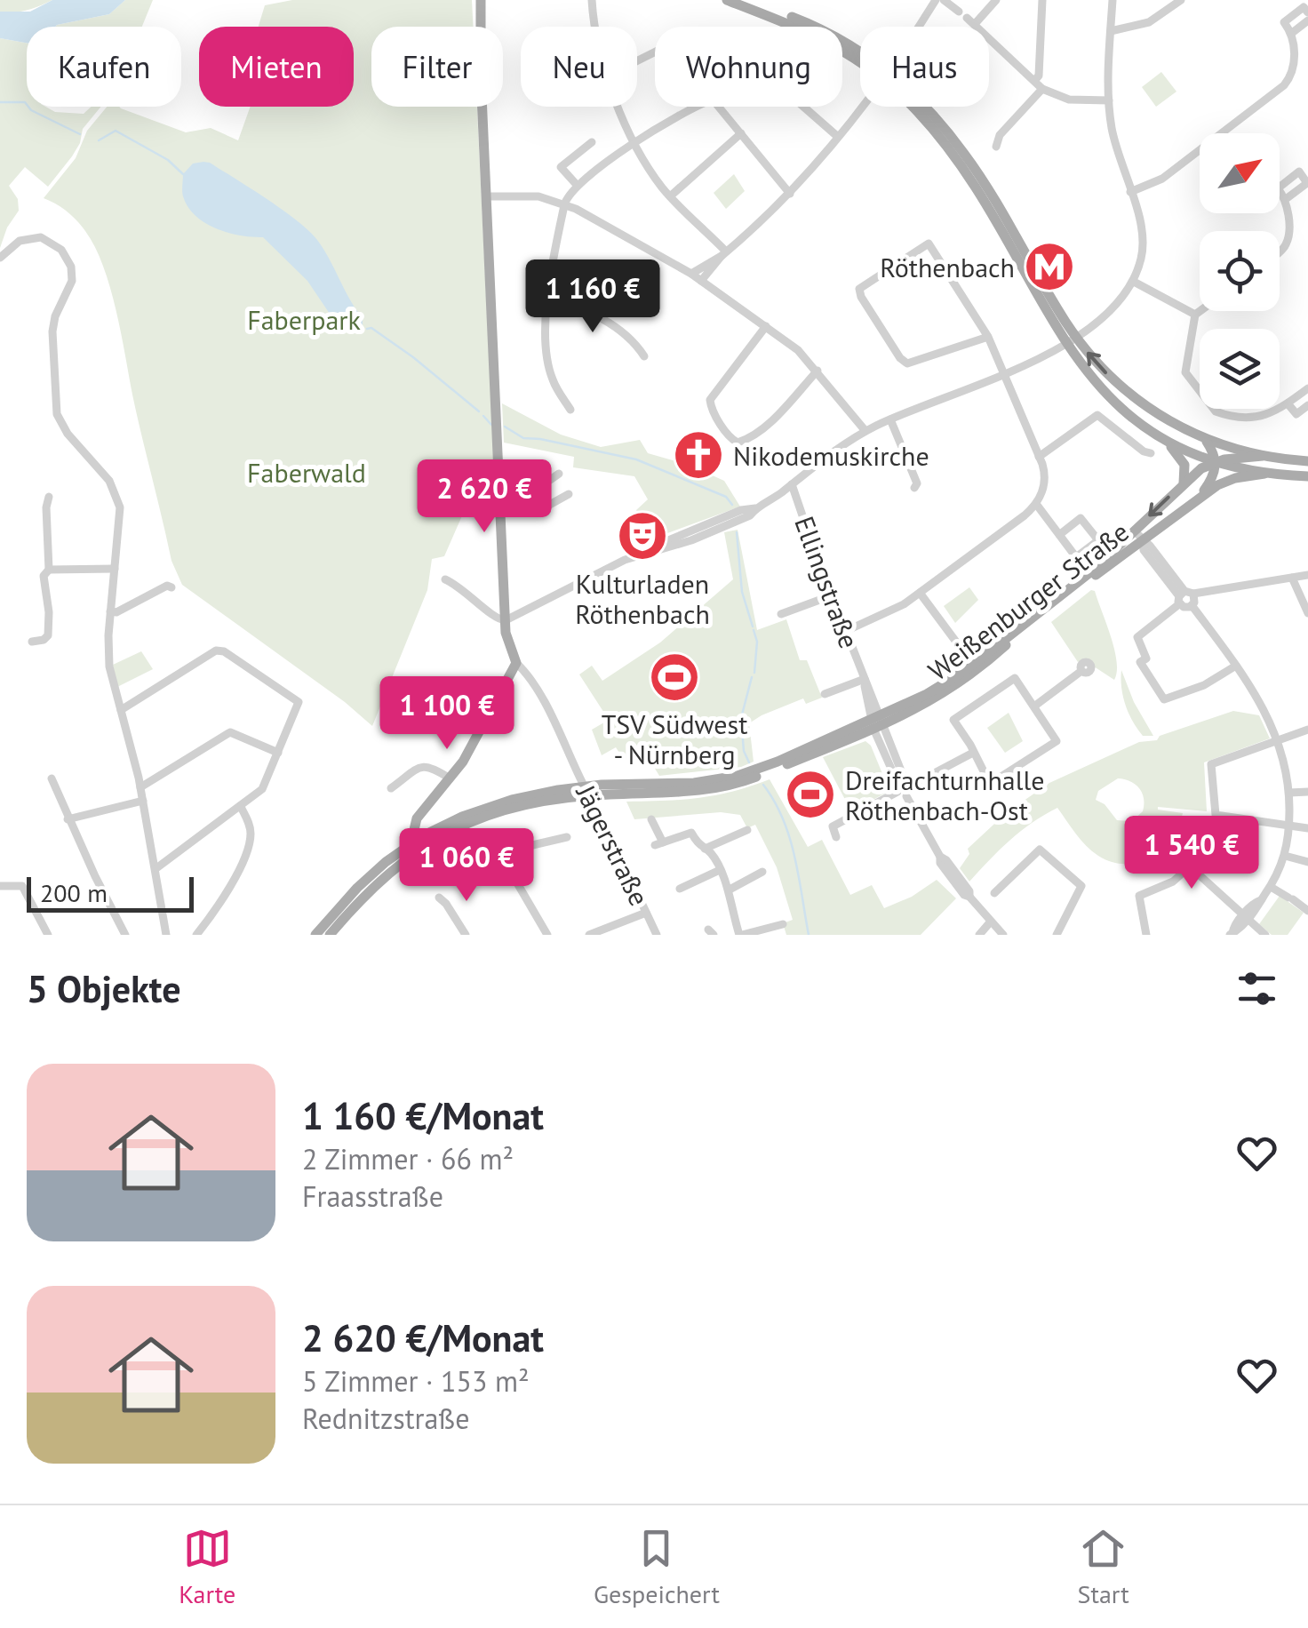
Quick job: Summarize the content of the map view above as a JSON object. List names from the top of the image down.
{
  "streets": {
    "main road": ["Weißenburger Straße"],
    "street": ["Ellingstraße", "Jägerstraße"]
  },
  "crossings": [
    ["Ellingstraße", "Weißenburger Straße"],
    ["Weißenburger Straße", "Jägerstraße"]
  ],
  "parks": ["Faberpark", "Faberwald"],
  "places": {
    "metro station": ["Röthenbach"],
    "church": ["Nikodemuskirche"],
    "theatre": ["Kulturladen Röthenbach"],
    "sports": ["TSV Südwest - Nürnberg", "Dreifachturnhalle Röthenbach-Ost"]
  },
  "scale_bar": "200 m",
  "north": "top right",
  "page": {
    "chip": [
      "Kaufen",
      "Mieten",
      "Filter",
      "Neu",
      "Wohnung",
      "Haus"
    ],
    "price": [
      "1 160 €",
      "2 620 €",
      "1 100 €",
      "1 540 €",
      "1 060 €"
    ],
    "scale": "200 m",
    "heading": "5 Objekte",
    "list": [
      {
        "name": "1 160 €/Monat",
        "note": "2 Zimmer · 66 m² · Fraasstraße"
      },
      {
        "name": "2 620 €/Monat",
        "note": "5 Zimmer · 153 m² · Rednitzstraße"
      }
    ],
    "tabs": ["Karte", "Gespeichert", "Start"]
  }
}
